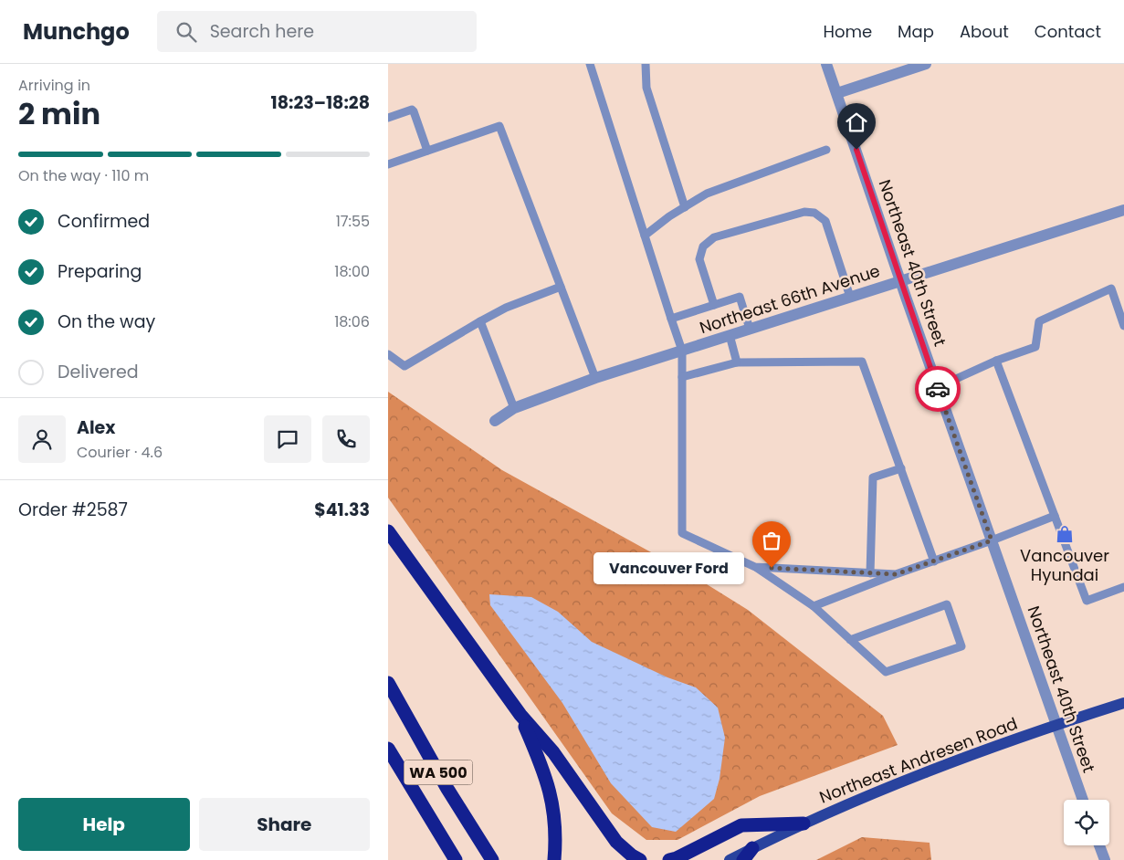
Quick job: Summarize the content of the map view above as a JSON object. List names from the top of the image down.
{
  "streets": {
    "highway": ["WA 500"],
    "main road": ["Northeast Andresen Road"],
    "street": ["Northeast 40th Street", "Northeast 66th Avenue"]
  },
  "crossings": [
    ["Northeast 40th Street", "Northeast 66th Avenue"],
    ["Northeast 40th Street", "Northeast Andresen Road"]
  ],
  "places": {
    "shop": ["Vancouver Hyundai"],
    "other": ["Vancouver Ford"]
  },
  "page": {
    "header": "Munchgo",
    "search": "Search here",
    "nav": [
      "Home",
      "Map",
      "About",
      "Contact"
    ],
    "heading": ["2 min", "Arriving in", "18:23–18:28"],
    "panel": [
      "Alex",
      "Courier · 4.6",
      "Order #2587",
      "$41.33"
    ],
    "bar": "On the way · 110 m",
    "list": [
      ["Confirmed", "17:55"],
      ["Preparing", "18:00"],
      ["On the way", "18:06"],
      "Delivered"
    ],
    "bubble": "Vancouver Ford",
    "buttons": ["Help", "Share"]
  }
}
